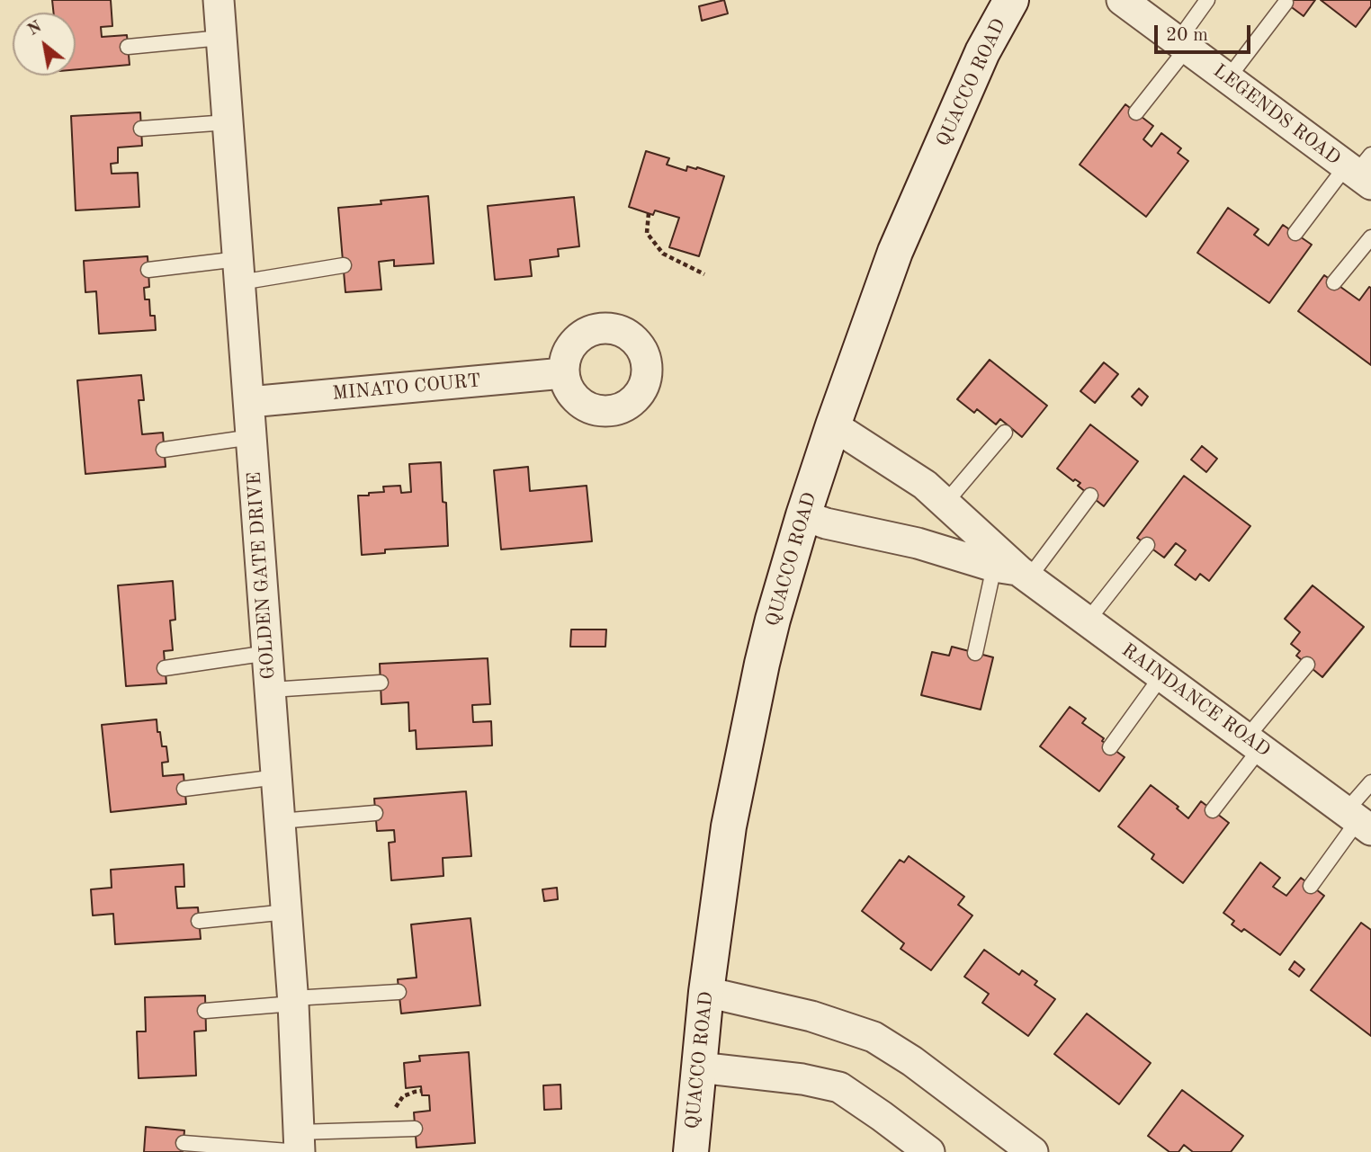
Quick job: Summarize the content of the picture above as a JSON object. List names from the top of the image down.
{
  "streets": {
    "street": [
      "QUACCO ROAD",
      "LEGENDS ROAD",
      "MINATO COURT",
      "GOLDEN GATE DRIVE",
      "RAINDANCE ROAD"
    ]
  },
  "crossings": [
    ["QUACCO ROAD", "RAINDANCE ROAD"],
    ["MINATO COURT", "GOLDEN GATE DRIVE"]
  ],
  "scale_bar": "20 m",
  "north": "top left"
}
